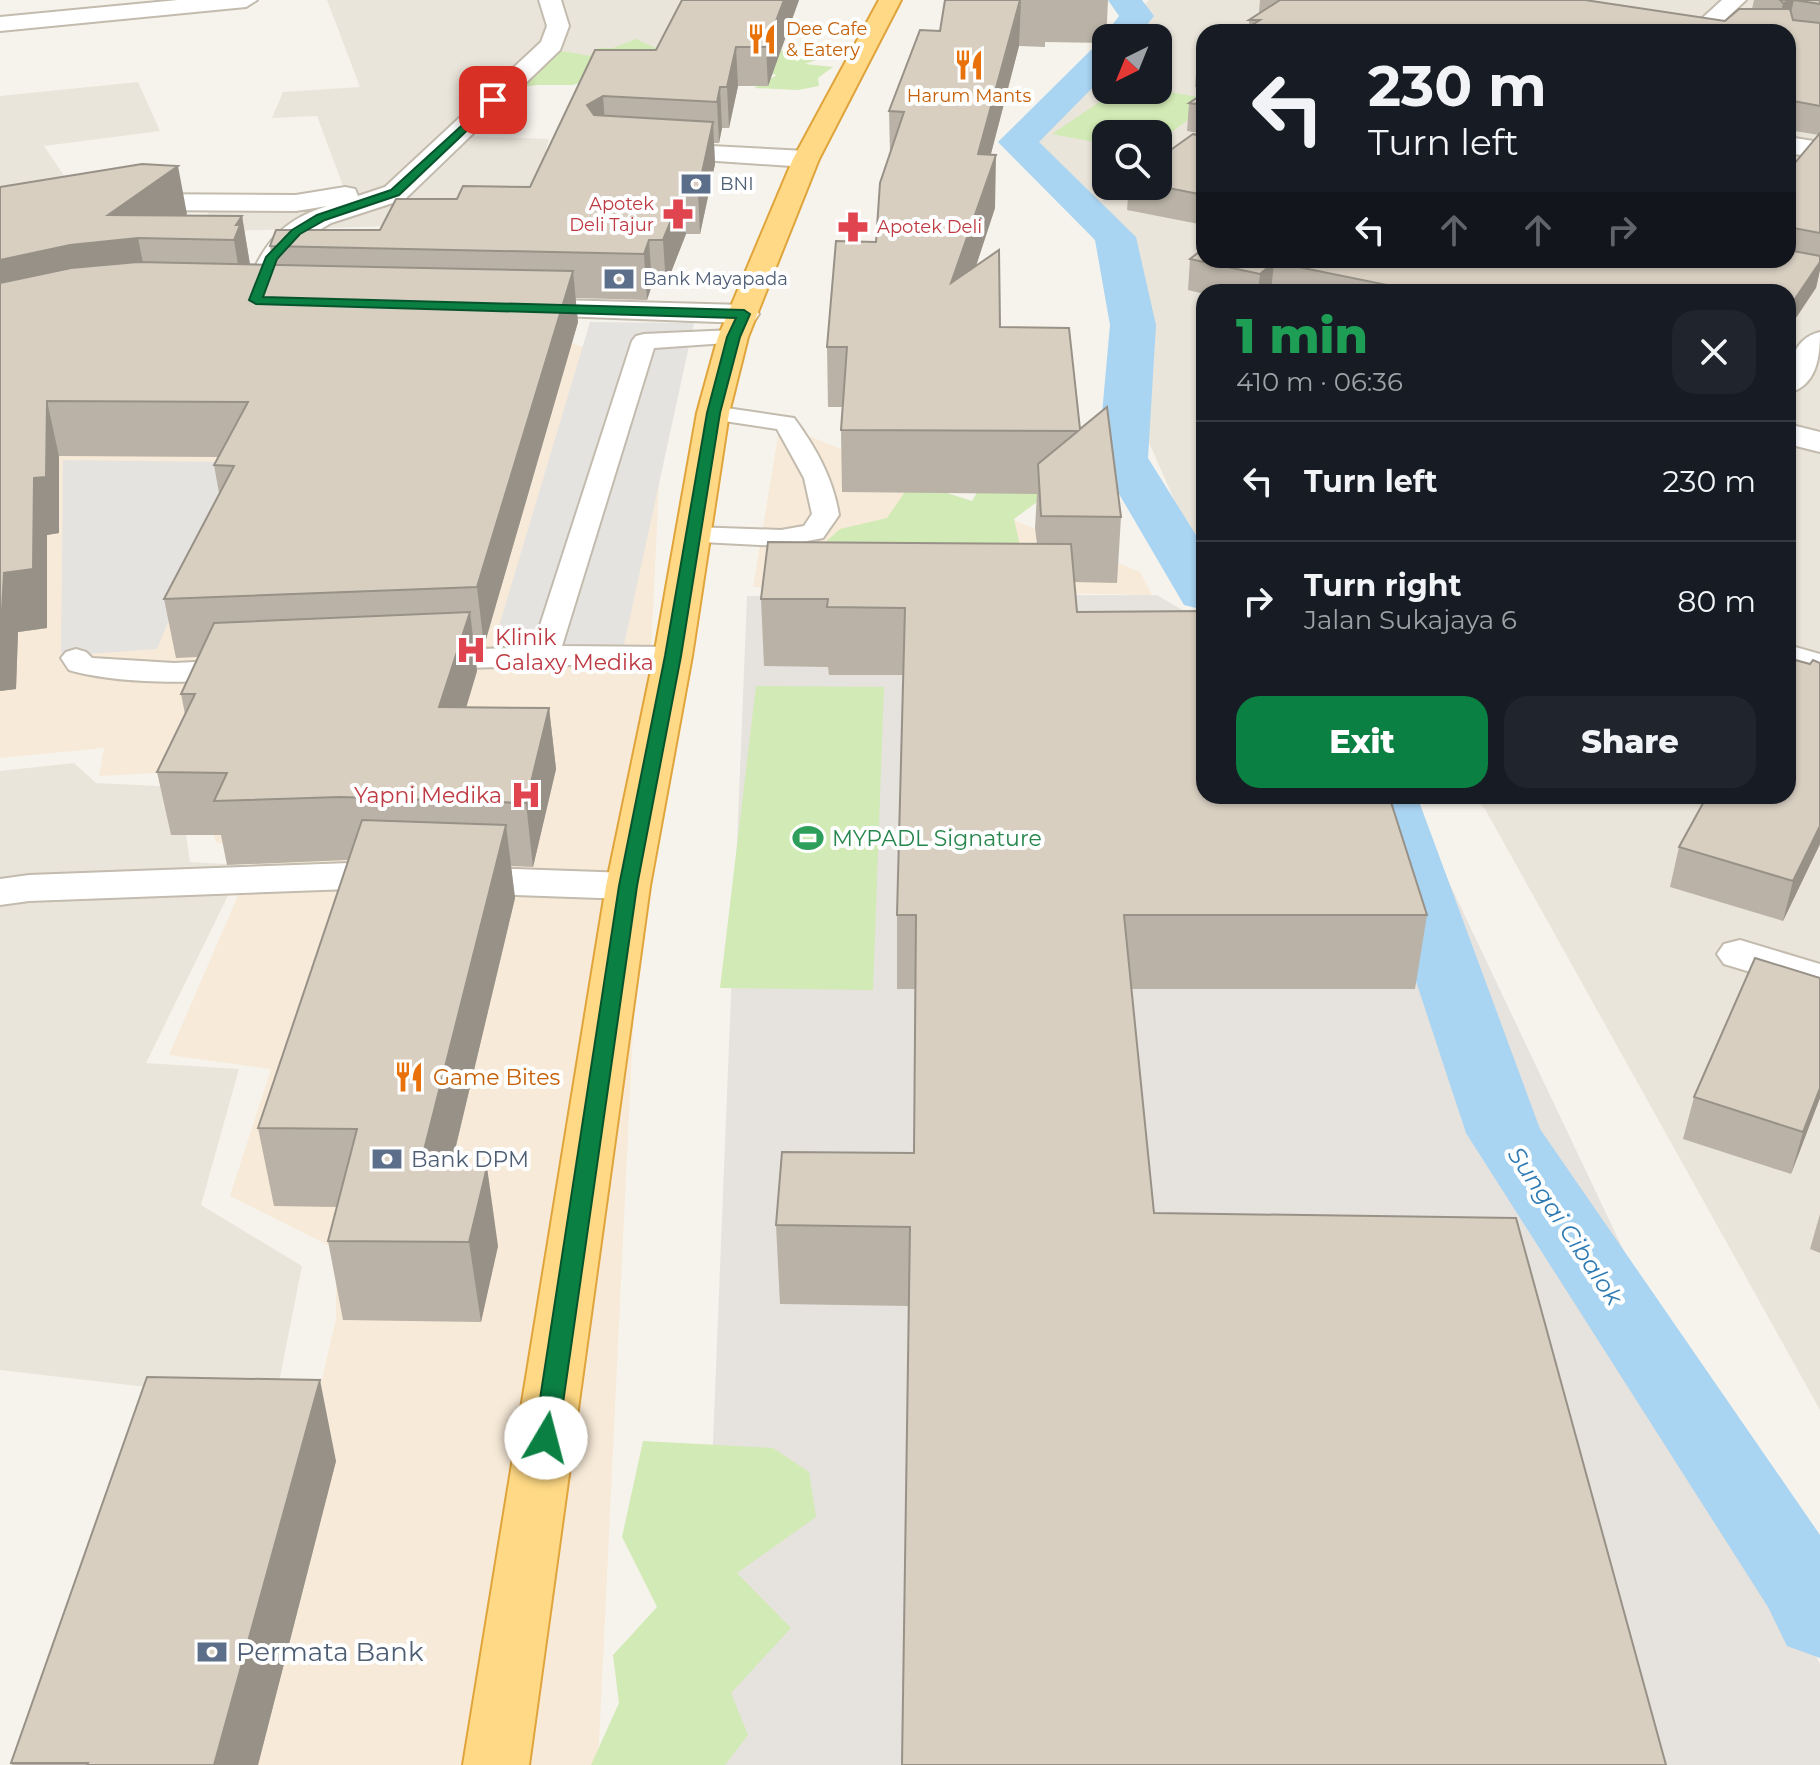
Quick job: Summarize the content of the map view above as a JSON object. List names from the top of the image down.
{
  "water": ["Sungai Cibalok"],
  "places": {
    "restaurant": ["Dee Cafe & Eatery", "Harum Mants", "Game Bites"],
    "bank": [
      "BNI",
      "Bank Mayapada",
      "Bank DPM",
      "Permata Bank"
    ],
    "pharmacy": ["Apotek Deli Tajur", "Apotek Deli"],
    "hospital": ["Klinik Galaxy Medika", "Yapni Medika"],
    "sports": ["MYPADL Signature"]
  },
  "north": "bottom left",
  "page": {
    "turn": ["230 m", "Turn left"],
    "heading": ["1 min", "410 m · 06:36"],
    "list": [
      {
        "name": "Turn left",
        "value": "230 m"
      },
      {
        "name": "Turn right",
        "note": "Jalan Sukajaya 6",
        "value": "80 m"
      }
    ],
    "buttons": ["Exit", "Share"]
  }
}
